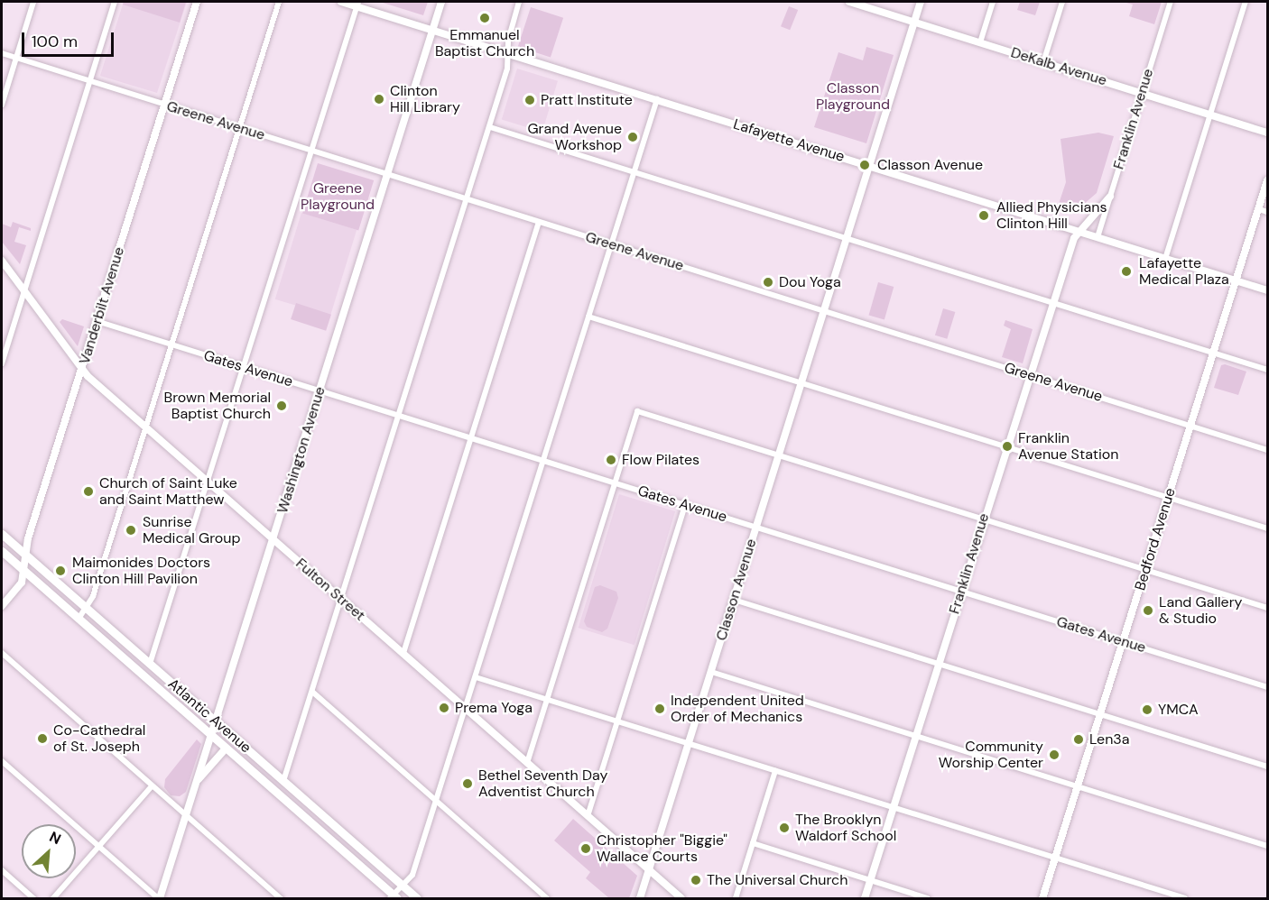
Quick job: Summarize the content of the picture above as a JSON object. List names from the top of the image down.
{
  "streets": {
    "main road": [
      "DeKalb Avenue",
      "Lafayette Avenue",
      "Vanderbilt Avenue",
      "Washington Avenue",
      "Bedford Avenue",
      "Fulton Street",
      "Atlantic Avenue"
    ],
    "street": [
      "Franklin Avenue",
      "Greene Avenue",
      "Gates Avenue",
      "Classon Avenue"
    ]
  },
  "crossings": [
    ["DeKalb Avenue", "Franklin Avenue"],
    ["DeKalb Avenue", "Classon Avenue"],
    ["Franklin Avenue", "Greene Avenue"],
    ["Franklin Avenue", "Lafayette Avenue"],
    ["Franklin Avenue", "Gates Avenue"],
    ["Greene Avenue", "Vanderbilt Avenue"],
    ["Greene Avenue", "Washington Avenue"],
    ["Greene Avenue", "Bedford Avenue"],
    ["Greene Avenue", "Classon Avenue"],
    ["Lafayette Avenue", "Washington Avenue"],
    ["Lafayette Avenue", "Bedford Avenue"],
    ["Lafayette Avenue", "Classon Avenue"],
    ["Vanderbilt Avenue", "Gates Avenue"],
    ["Vanderbilt Avenue", "Fulton Street"],
    ["Vanderbilt Avenue", "Atlantic Avenue"],
    ["Gates Avenue", "Washington Avenue"],
    ["Gates Avenue", "Bedford Avenue"],
    ["Gates Avenue", "Classon Avenue"],
    ["Washington Avenue", "Fulton Street"],
    ["Washington Avenue", "Atlantic Avenue"],
    ["Fulton Street", "Classon Avenue"]
  ],
  "parks": ["Classon Playground", "Greene Playground"],
  "places": [
    "Emmanuel Baptist Church",
    "Clinton Hill Library",
    "Pratt Institute",
    "Grand Avenue Workshop",
    "Classon Avenue",
    "Allied Physicians Clinton Hill",
    "Lafayette Medical Plaza",
    "Dou Yoga",
    "Brown Memorial Baptist Church",
    "Franklin Avenue Station",
    "Flow Pilates",
    "Church of Saint Luke and Saint Matthew",
    "Sunrise Medical Group",
    "Maimonides Doctors Clinton Hill Pavilion",
    "Land Gallery & Studio",
    "Prema Yoga",
    "Independent United Order of Mechanics",
    "YMCA",
    "Co-Cathedral of St. Joseph",
    "Len3a",
    "Community Worship Center",
    "Bethel Seventh Day Adventist Church",
    "The Brooklyn Waldorf School",
    "Christopher \"Biggie\" Wallace Courts",
    "The Universal Church"
  ],
  "scale_bar": "100 m",
  "north": "top right"
}
